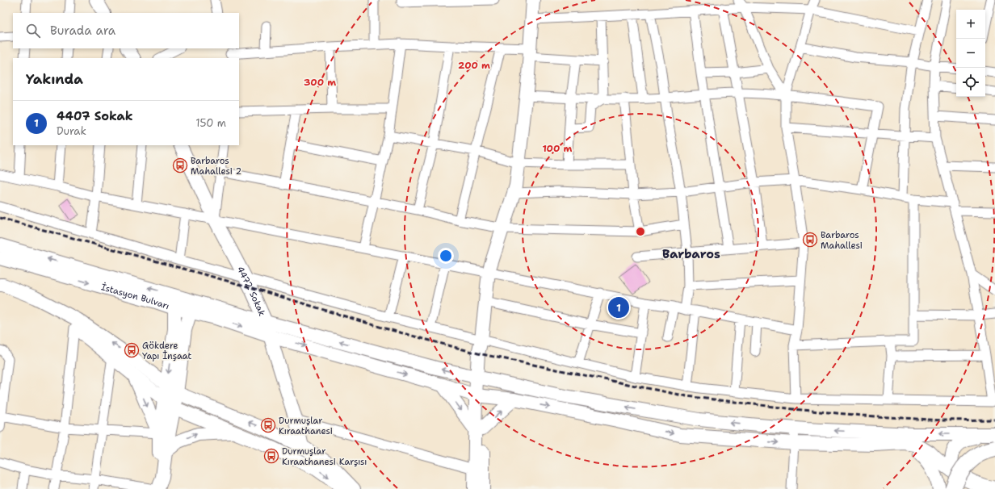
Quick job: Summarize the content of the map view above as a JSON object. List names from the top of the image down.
{
  "streets": {
    "street": ["4472. Sokak", "İstasyon Bulvarı"]
  },
  "crossings": [
    ["4472. Sokak", "İstasyon Bulvarı"]
  ],
  "districts": ["Barbaros"],
  "places": {
    "bus stop": [
      "Barbaros Mahallesi 2",
      "Barbaros Mahallesi",
      "Gökdere Yapı İnşaat",
      "Durmuşlar Kıraathanesi",
      "Durmuşlar Kıraathanesi Karşısı"
    ]
  },
  "page": {
    "map_buttons": ["+", "−"],
    "search": "Burada ara",
    "heading": "Yakında",
    "list": [
      {
        "mark": "1",
        "name": "4407 Sokak",
        "note": "Durak",
        "value": "150 m"
      }
    ],
    "pins": "1"
  },
  "rings": ["200 m", "300 m", "100 m"]
}
